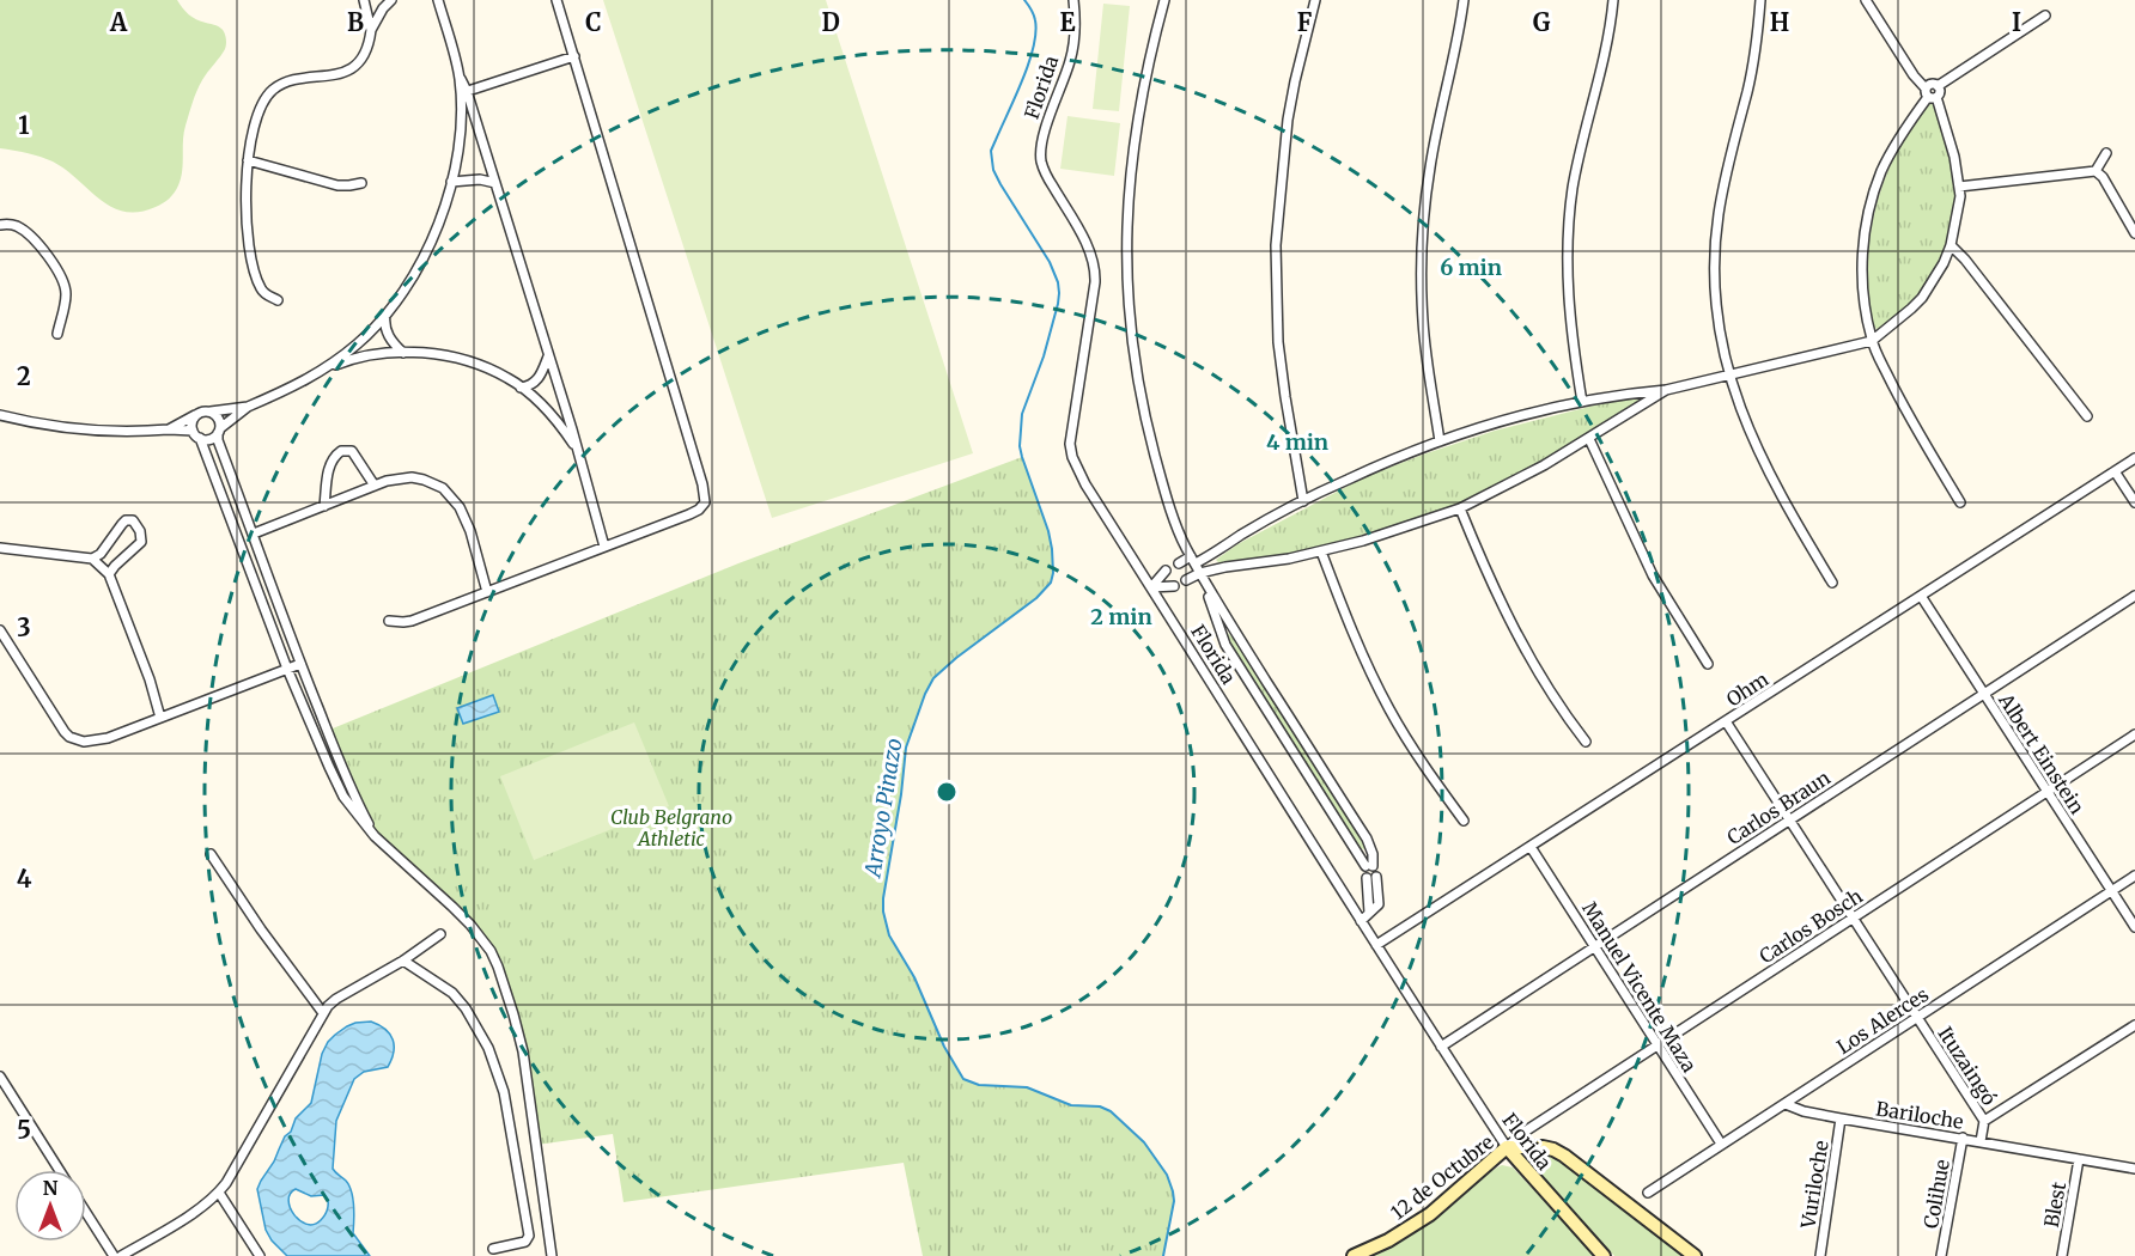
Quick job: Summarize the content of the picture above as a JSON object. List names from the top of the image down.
{
  "streets": {
    "street": [
      "Florida",
      "Ohm",
      "Albert Einstein",
      "Carlos Braun",
      "Carlos Bosch",
      "Manuel Vicente Maza",
      "Los Alerces",
      "Ituzaingó",
      "Bariloche",
      "12 de Octubre",
      "Vuriloche",
      "Colihue",
      "Blest"
    ]
  },
  "crossings": [
    ["Florida", "Ohm"],
    ["Florida", "Carlos Braun"],
    ["Florida", "Carlos Bosch"],
    ["Florida", "12 de Octubre"],
    ["Ohm", "Albert Einstein"],
    ["Ohm", "Manuel Vicente Maza"],
    ["Ohm", "Ituzaingó"],
    ["Albert Einstein", "Carlos Braun"],
    ["Albert Einstein", "Carlos Bosch"],
    ["Albert Einstein", "Los Alerces"],
    ["Carlos Braun", "Manuel Vicente Maza"],
    ["Carlos Braun", "Ituzaingó"],
    ["Carlos Bosch", "Manuel Vicente Maza"],
    ["Carlos Bosch", "Ituzaingó"],
    ["Carlos Bosch", "12 de Octubre"],
    ["Manuel Vicente Maza", "Los Alerces"],
    ["Los Alerces", "Ituzaingó"],
    ["Los Alerces", "Bariloche"],
    ["Ituzaingó", "Bariloche"],
    ["Bariloche", "Vuriloche"],
    ["Bariloche", "Colihue"],
    ["Bariloche", "Blest"]
  ],
  "water": ["Arroyo Pinazo"],
  "parks": ["Club Belgrano Athletic"],
  "north": "top",
  "grid": {
    "columns": [
      "A",
      "B",
      "C",
      "D",
      "E",
      "F",
      "G",
      "H",
      "I"
    ],
    "rows": [
      "1",
      "2",
      "3",
      "4",
      "5"
    ]
  },
  "rings": ["6 min", "4 min", "2 min"]
}
